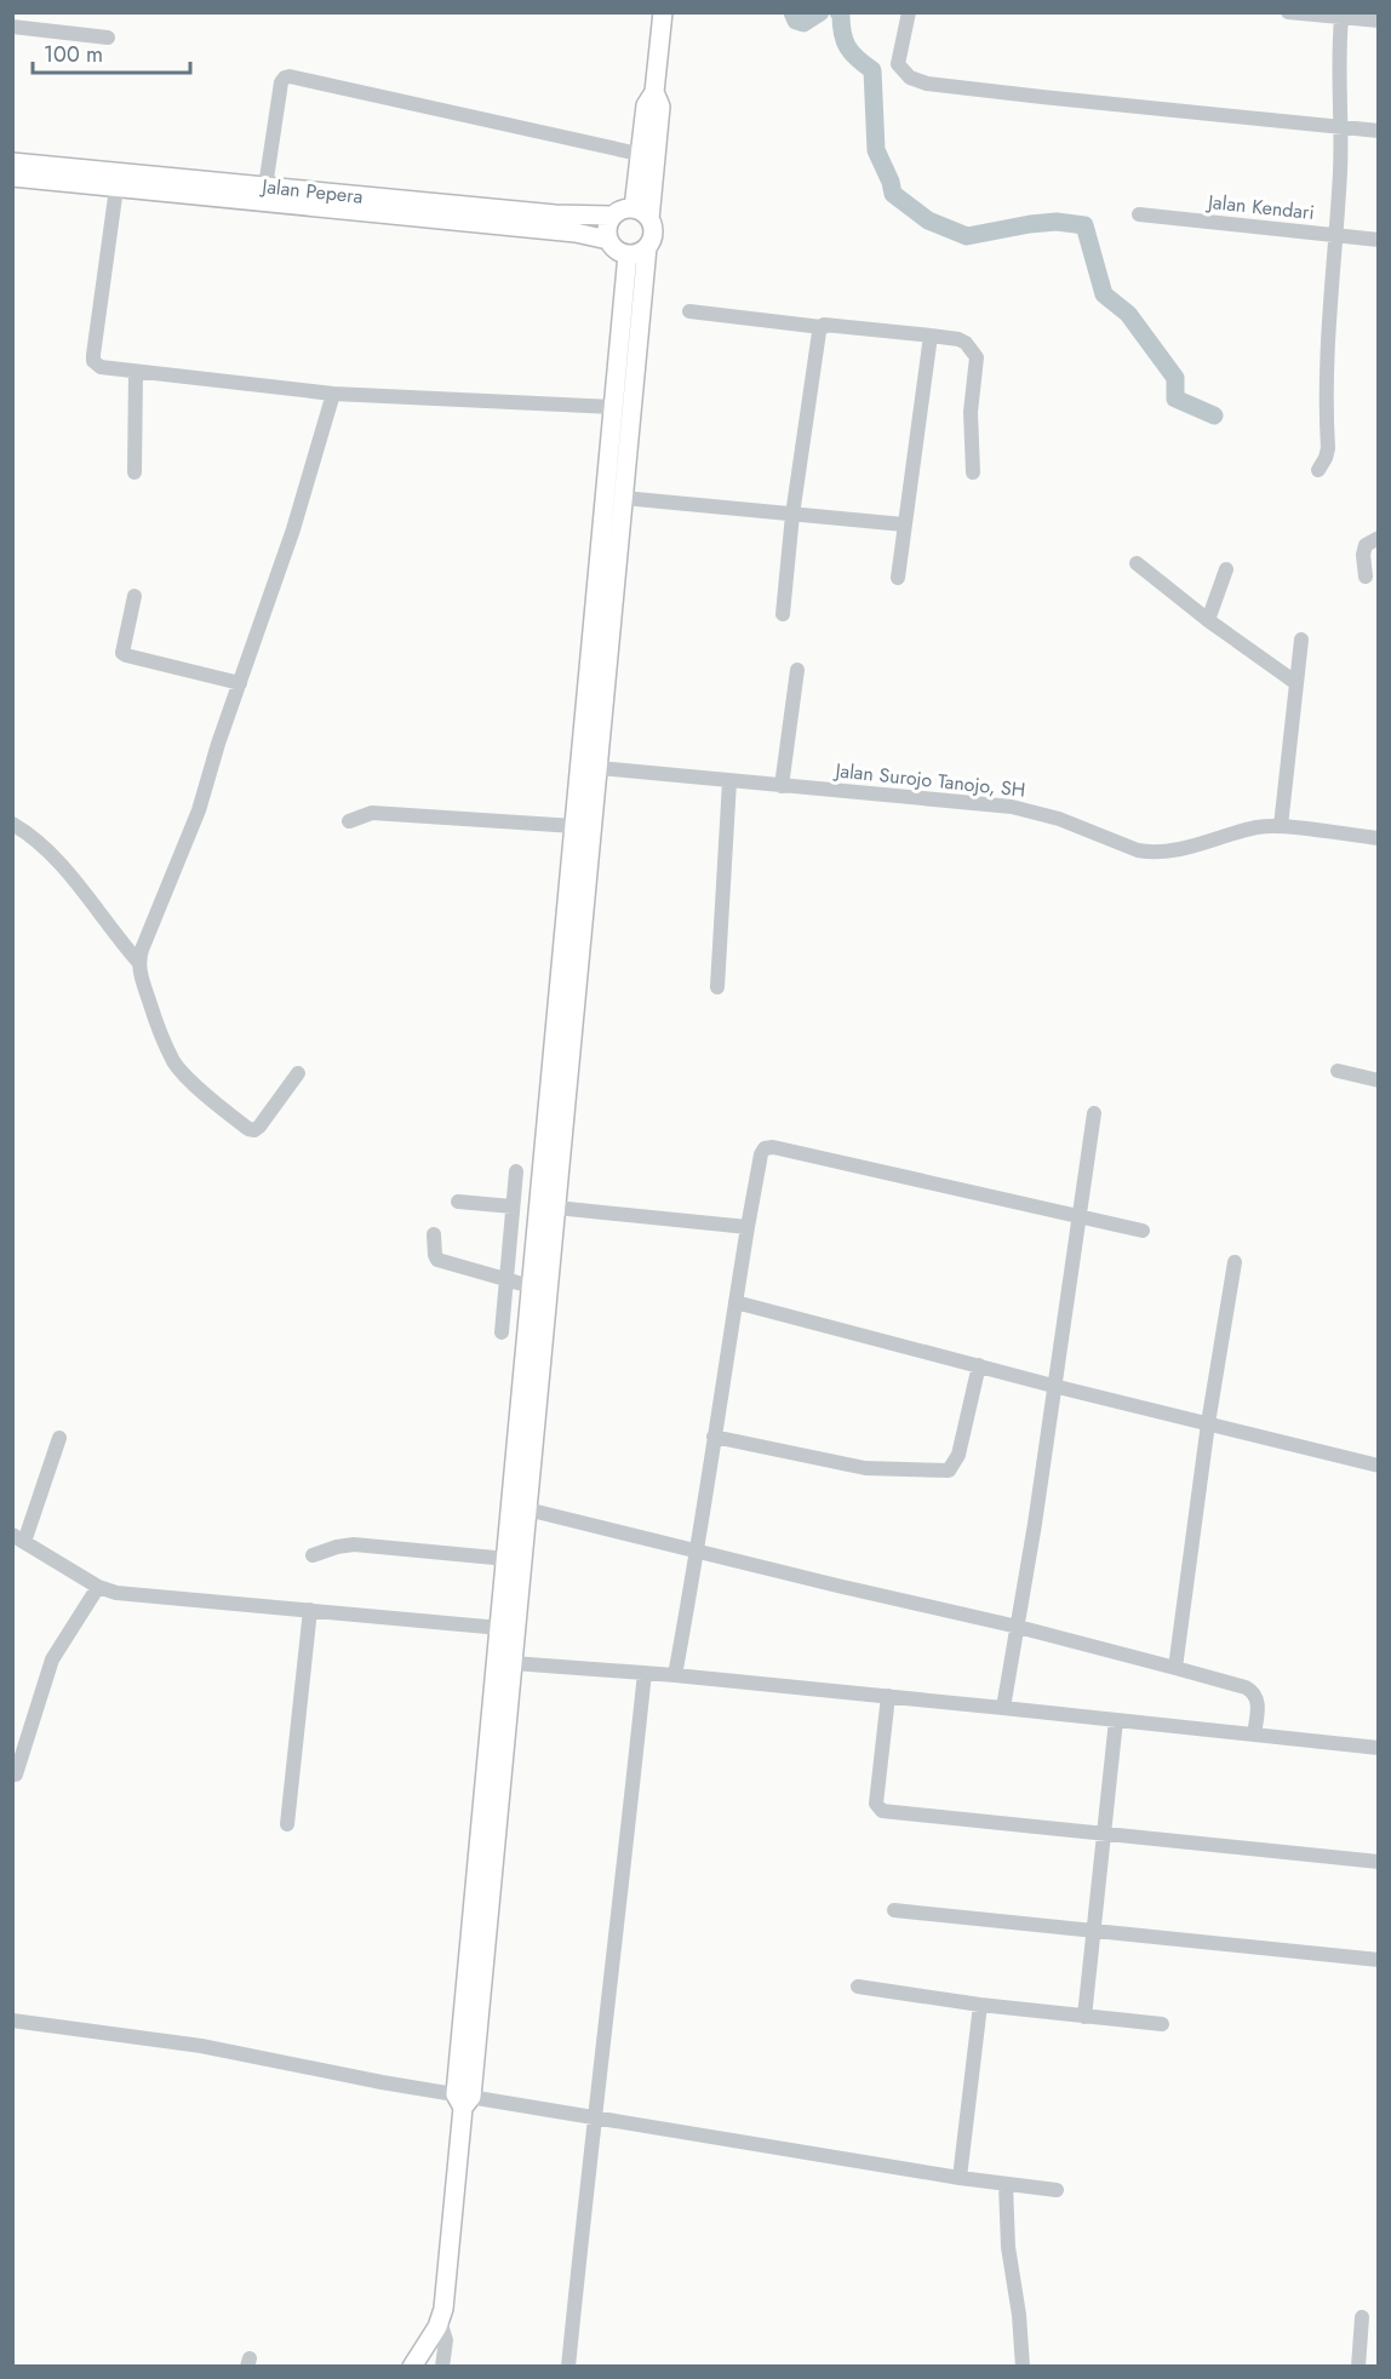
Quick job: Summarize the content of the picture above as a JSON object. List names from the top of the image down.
{
  "streets": {
    "main road": ["Jalan Pepera"],
    "street": ["Jalan Kendari", "Jalan Surojo Tanojo, SH"]
  },
  "scale_bar": "100 m"
}
